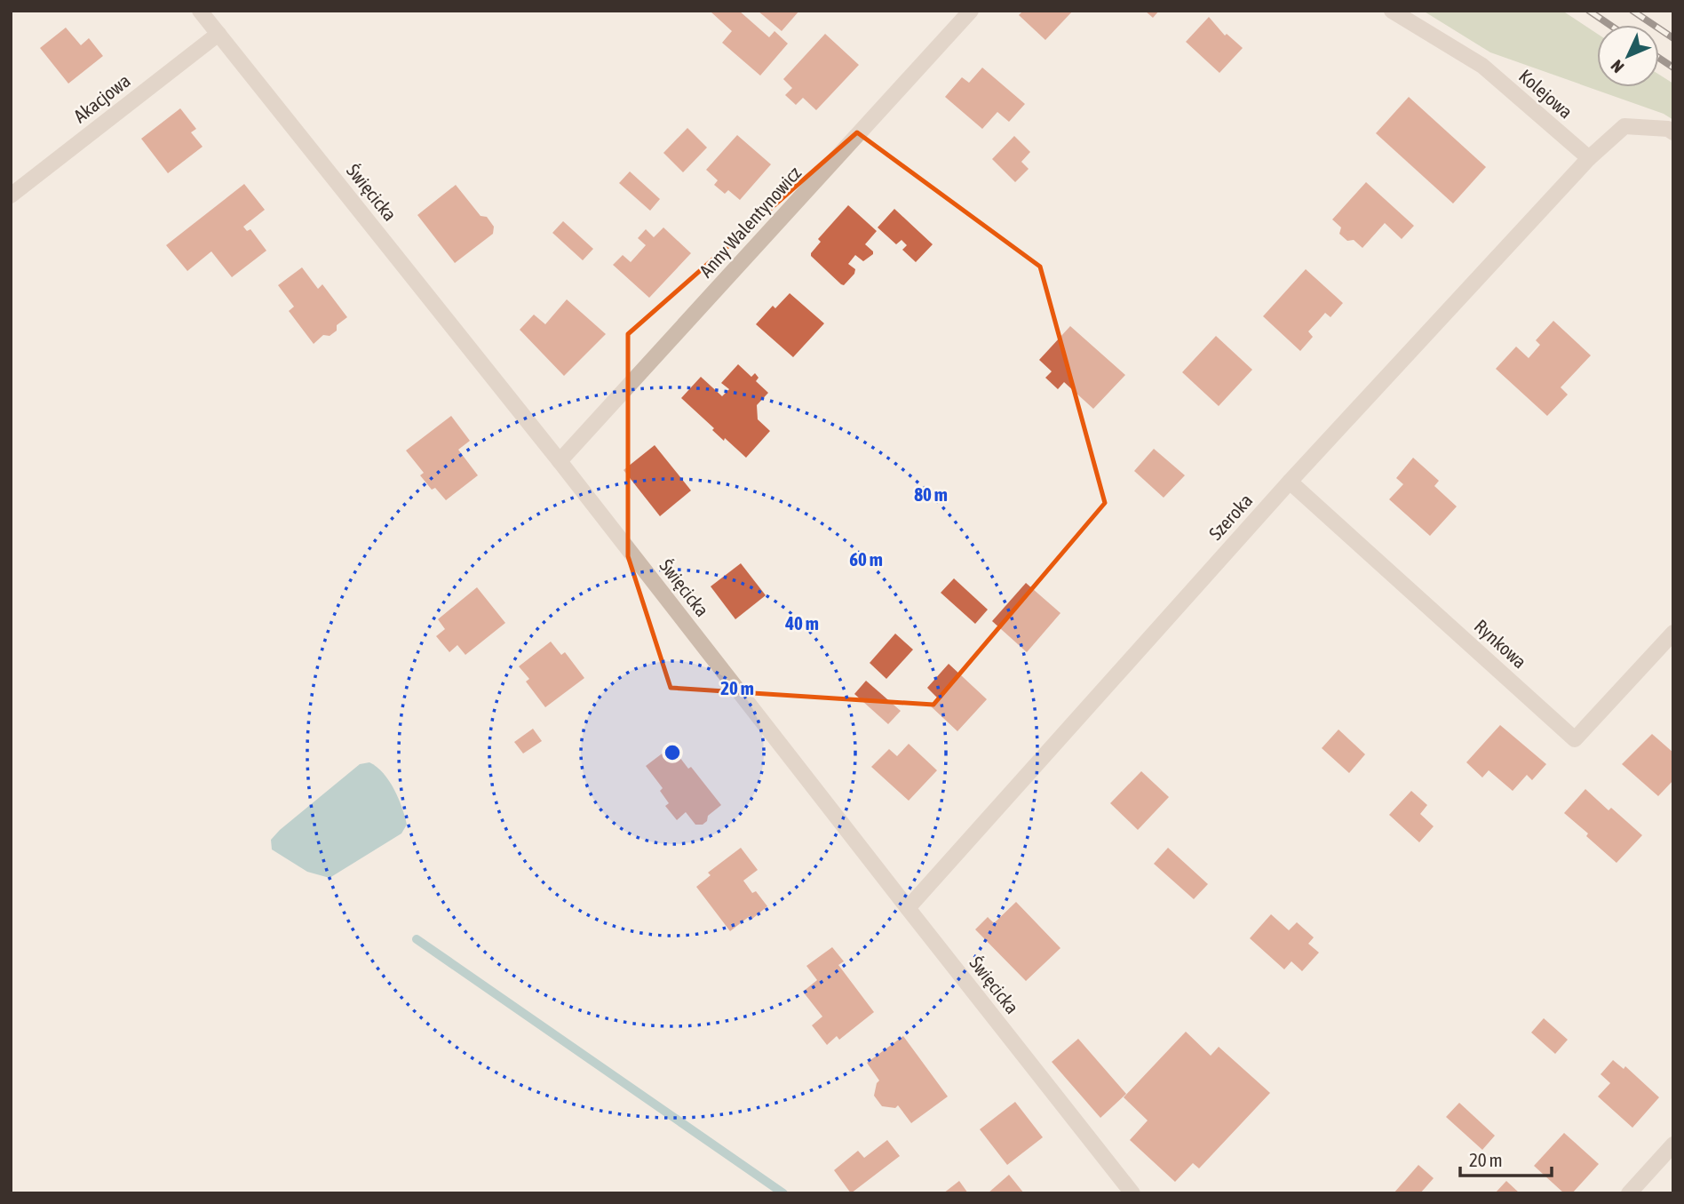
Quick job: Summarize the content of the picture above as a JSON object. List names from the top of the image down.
{
  "streets": {
    "street": [
      "Kolejowa",
      "Akacjowa",
      "Święcicka",
      "Anny Walentynowicz",
      "Szeroka",
      "Rynkowa"
    ]
  },
  "crossings": [
    ["Kolejowa", "Szeroka"],
    ["Akacjowa", "Święcicka"],
    ["Święcicka", "Anny Walentynowicz"],
    ["Święcicka", "Szeroka"],
    ["Szeroka", "Rynkowa"]
  ],
  "scale_bar": "20 m",
  "north": "bottom left",
  "rings": [
    "80 m",
    "60 m",
    "40 m",
    "20 m"
  ]
}
